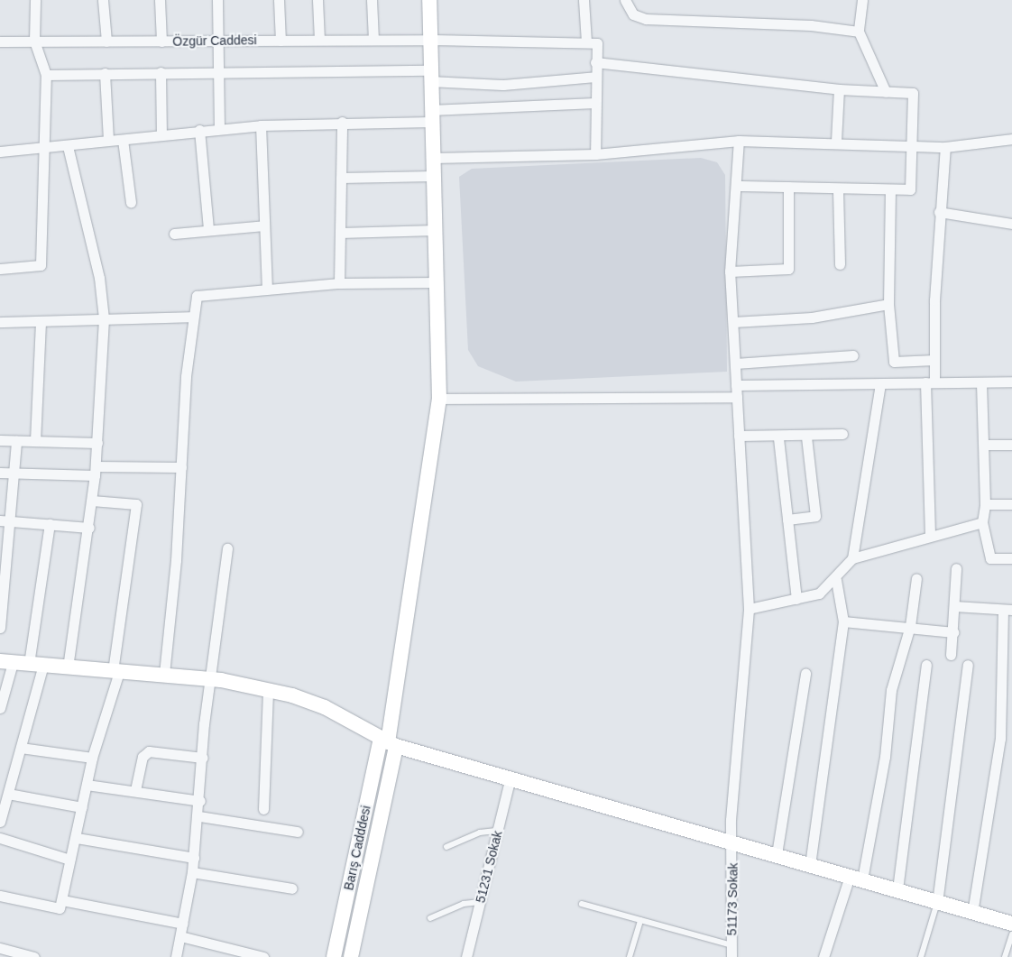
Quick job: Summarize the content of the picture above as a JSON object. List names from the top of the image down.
{
  "streets": {
    "main road": ["Barış Cadddesi"],
    "street": ["Özgür Caddesi", "51231 Sokak", "51173 Sokak"]
  }
}
